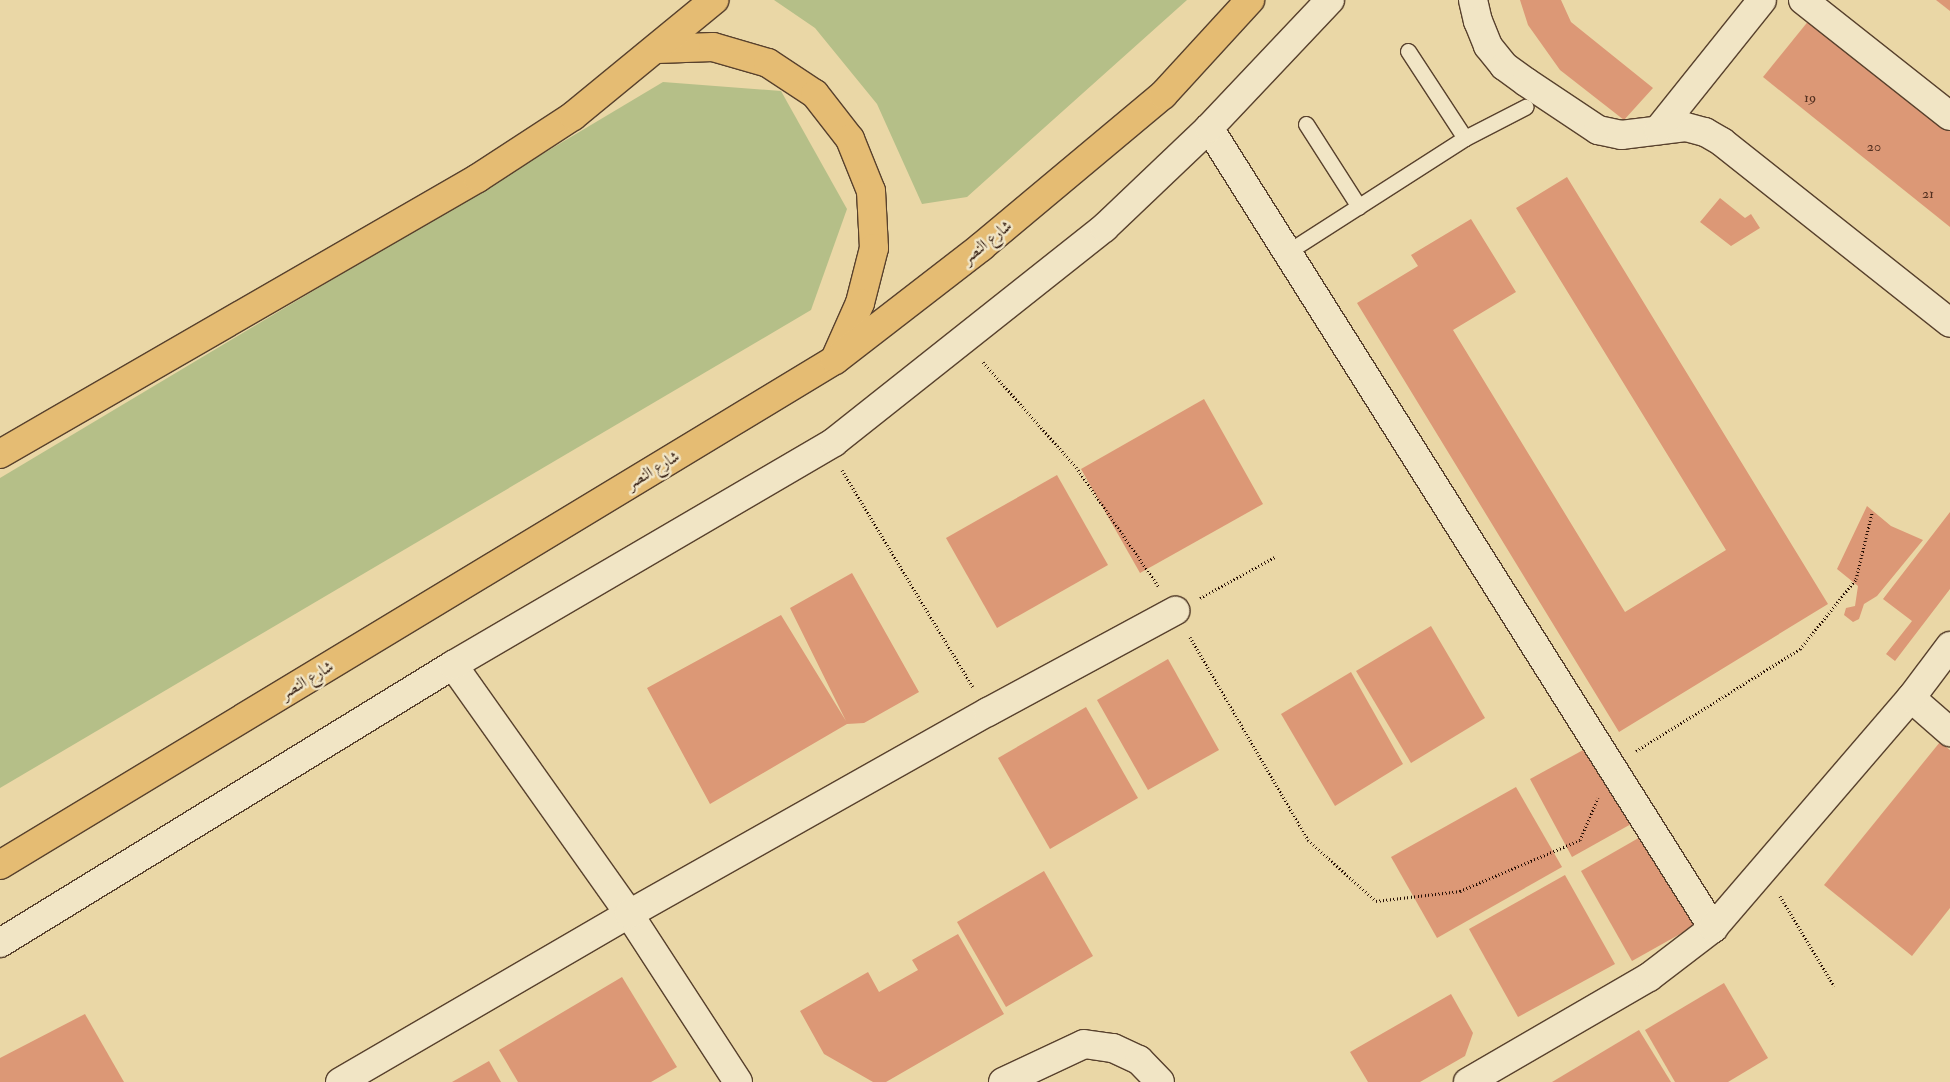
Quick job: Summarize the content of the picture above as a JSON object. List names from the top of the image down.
{
  "streets": {
    "main road": ["شارع النصر"]
  },
  "house_numbers": ["19", "20", "21"]
}
